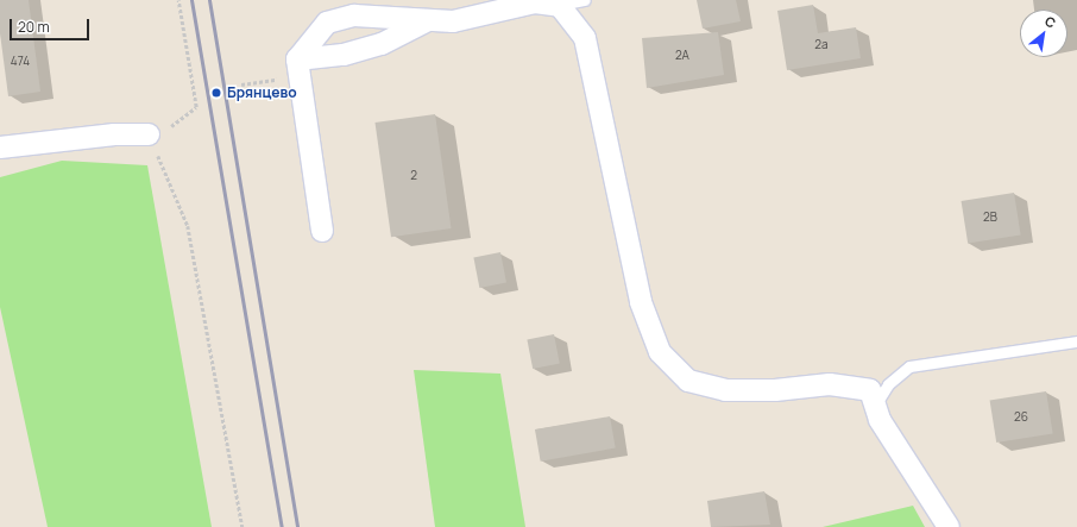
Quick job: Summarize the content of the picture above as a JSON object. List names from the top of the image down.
{
  "places": ["Брянцево"],
  "house_numbers": [
    "2а",
    "2А",
    "474",
    "2",
    "2В",
    "26"
  ],
  "scale_bar": "20 m",
  "north": "top right"
}
